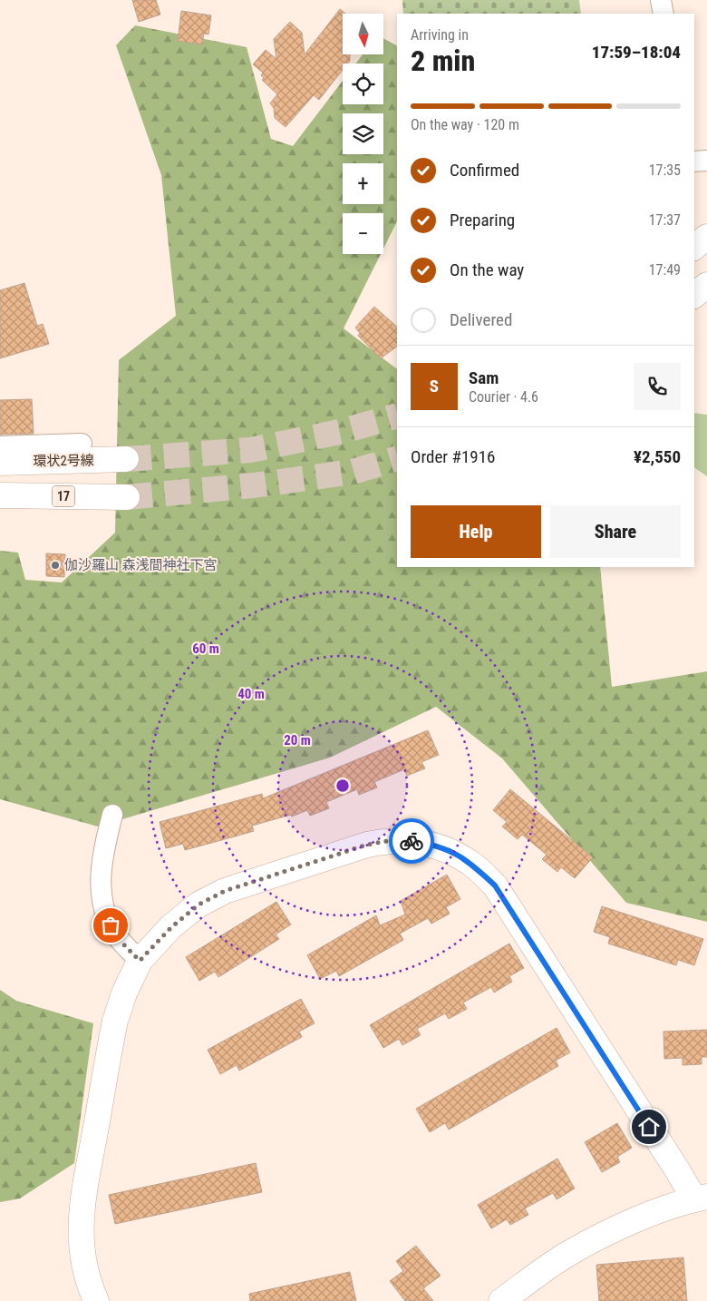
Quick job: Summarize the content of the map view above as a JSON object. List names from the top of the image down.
{
  "streets": {
    "street": ["環状2号線", "17"]
  },
  "places": ["伽沙羅山 森浅間神社下宮"],
  "north": "bottom",
  "page": {
    "map_buttons": ["+", "−"],
    "heading": ["2 min", "Arriving in", "17:59–18:04"],
    "panel": [
      "Sam",
      "Courier · 4.6",
      "Order #1916",
      "¥2,550"
    ],
    "bar": "On the way · 120 m",
    "list": [
      ["Confirmed", "17:35"],
      ["Preparing", "17:37"],
      ["On the way", "17:49"],
      "Delivered"
    ],
    "round": "S",
    "buttons": ["Help", "Share"]
  },
  "rings": ["60 m", "40 m", "20 m"]
}
